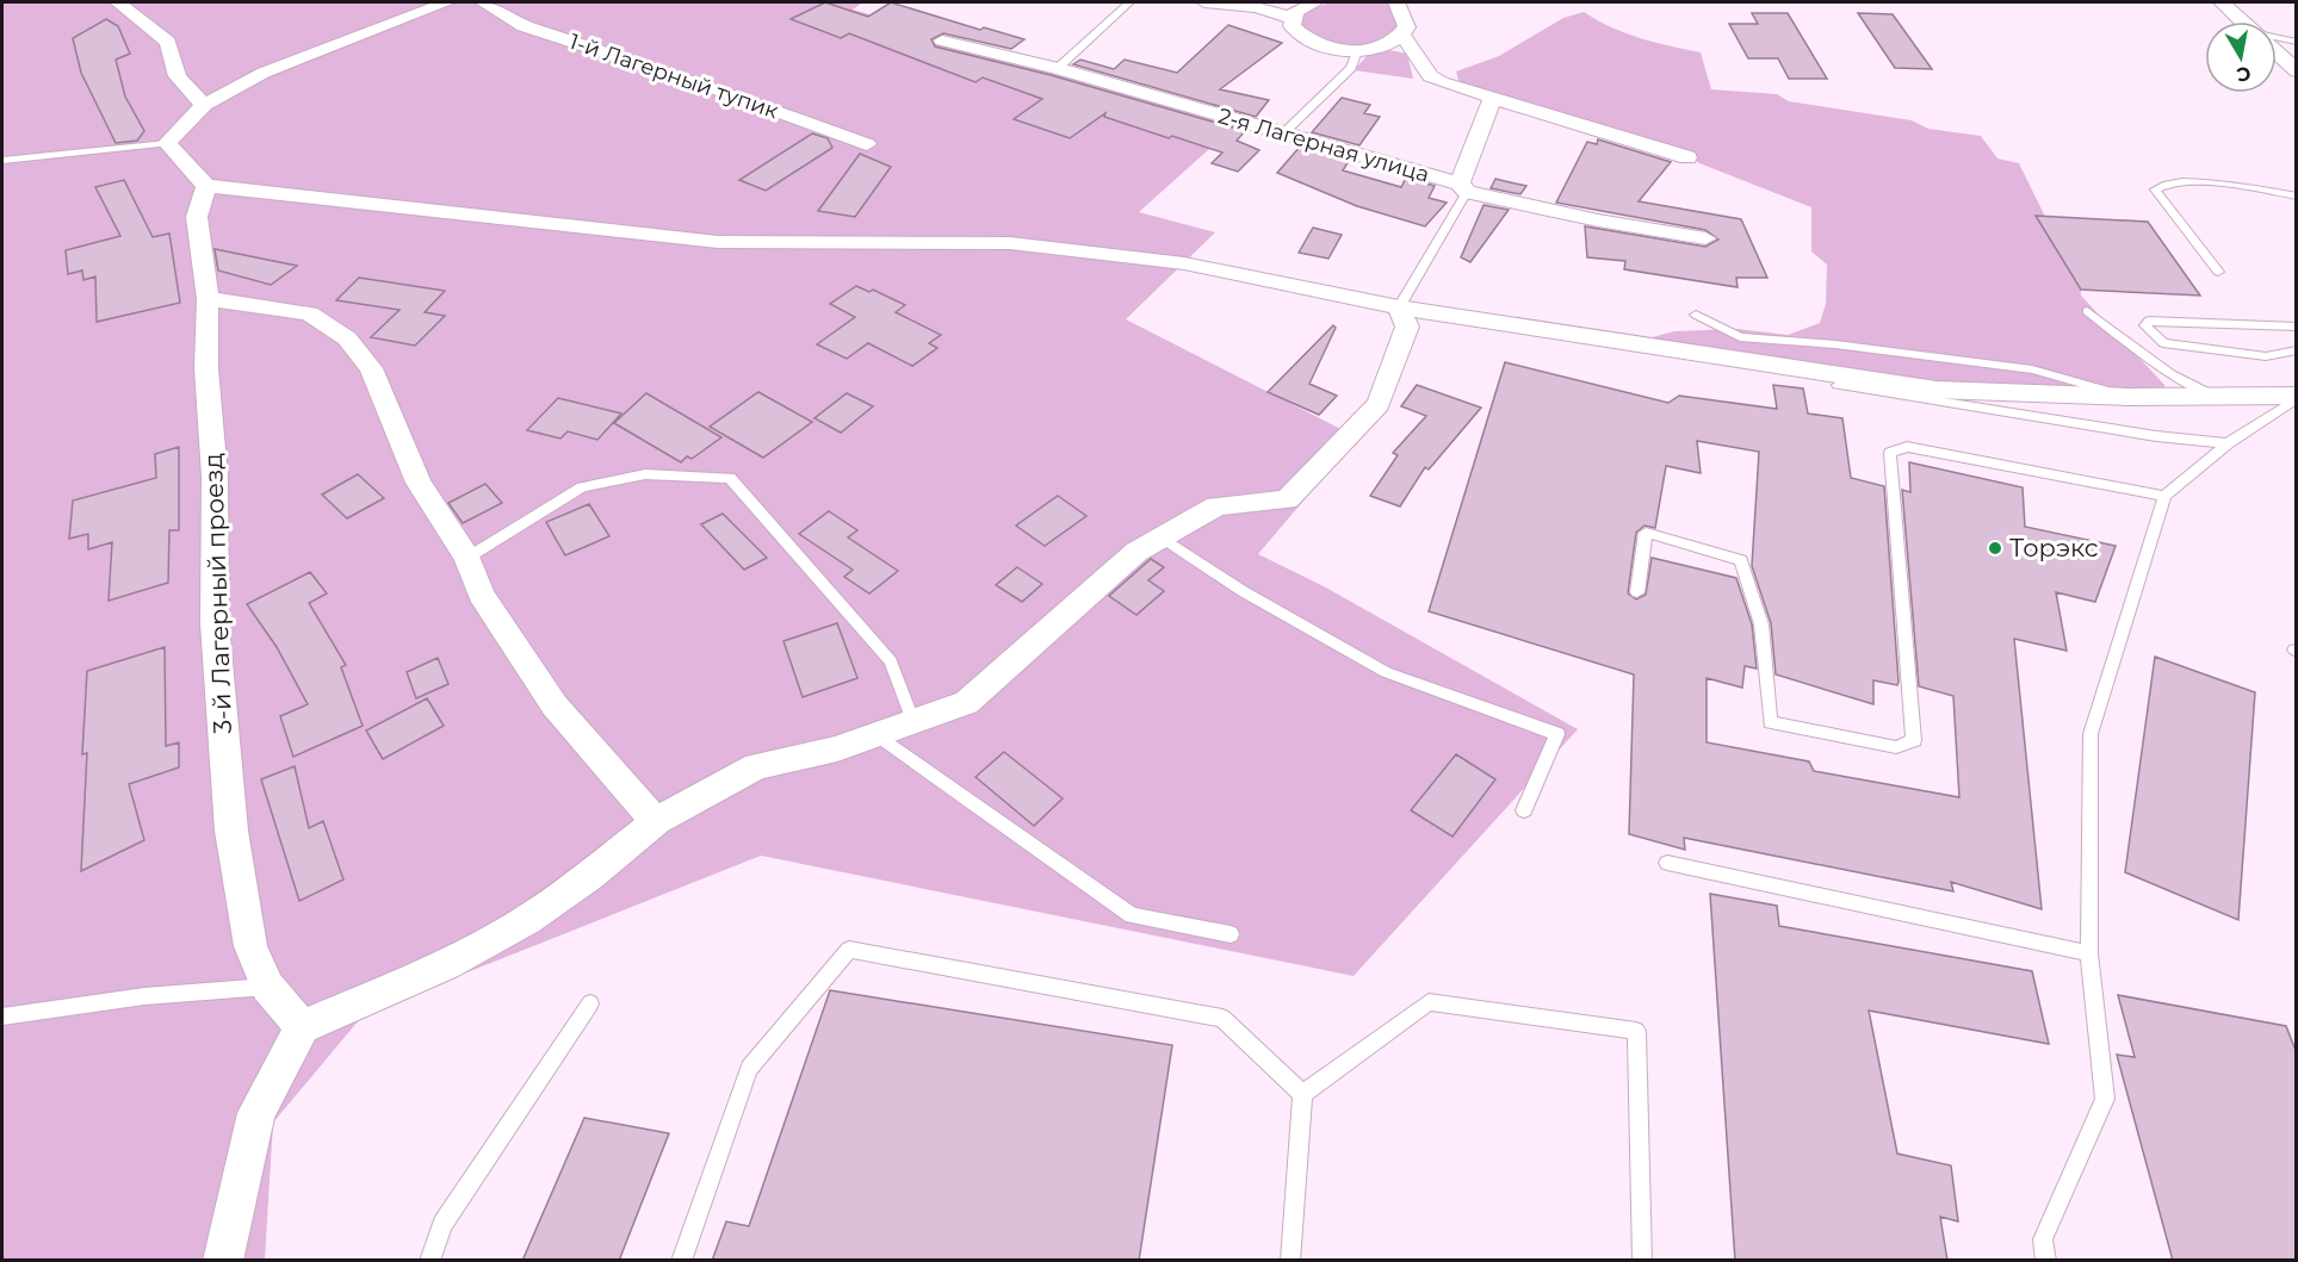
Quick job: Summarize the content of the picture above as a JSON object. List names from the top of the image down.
{
  "streets": {
    "street": ["1-й Лагерный тупик", "2-я Лагерная улица", "3-й Лагерный проезд"]
  },
  "places": ["Торэкс"],
  "north": "bottom"
}
